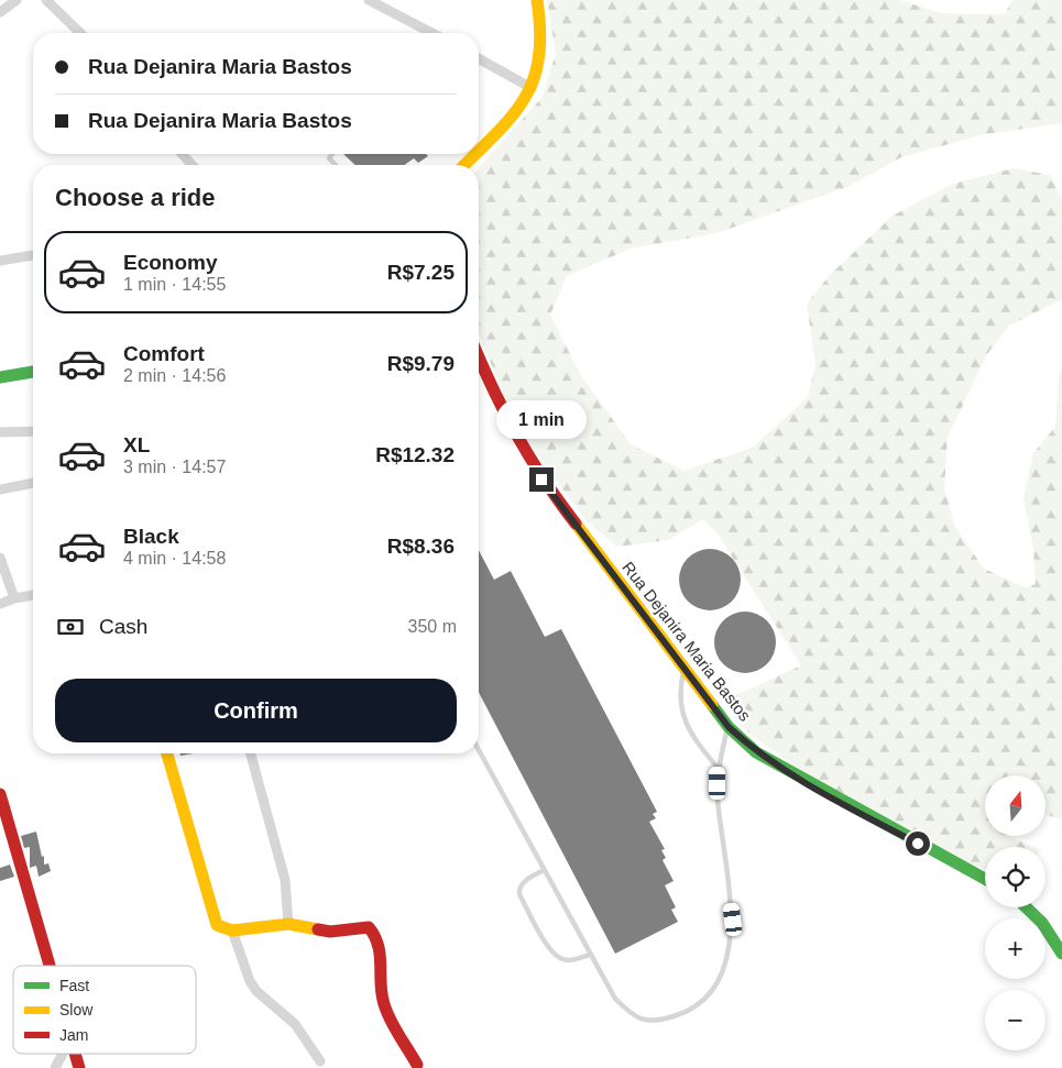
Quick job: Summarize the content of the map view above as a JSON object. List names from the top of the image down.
{
  "streets": {
    "main road": ["Rua Dejanira Maria Bastos"]
  },
  "legend": ["Fast", "Slow", "Jam"],
  "north": "top",
  "page": {
    "banner": ["Rua Dejanira Maria Bastos", "Rua Dejanira Maria Bastos"],
    "heading": "Choose a ride",
    "list": [
      {
        "name": "Economy",
        "note": "1 min · 14:55",
        "value": "R$7.25"
      },
      {
        "name": "Comfort",
        "note": "2 min · 14:56",
        "value": "R$9.79"
      },
      {
        "name": "XL",
        "note": "3 min · 14:57",
        "value": "R$12.32"
      },
      {
        "name": "Black",
        "note": "4 min · 14:58",
        "value": "R$8.36"
      }
    ],
    "bubble": "1 min",
    "pay": ["Cash", "350 m"],
    "buttons": "Confirm",
    "map_buttons": ["+", "−"]
  }
}
